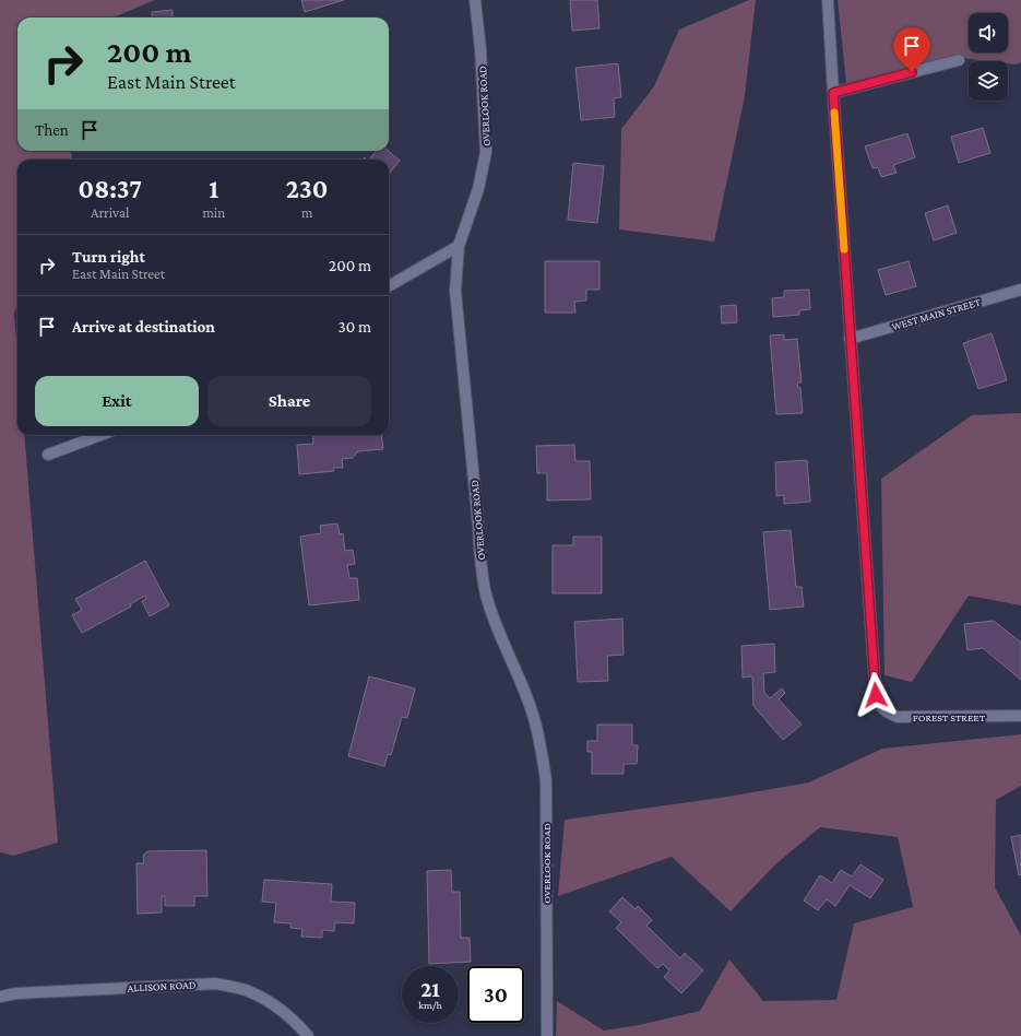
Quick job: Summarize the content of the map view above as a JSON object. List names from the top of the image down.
{
  "streets": {
    "street": [
      "OVERLOOK ROAD",
      "WEST MAIN STREET",
      "FOREST STREET",
      "ALLISON ROAD"
    ]
  },
  "crossings": [
    ["WEST MAIN STREET", "FOREST STREET"]
  ],
  "page": {
    "turn": ["200 m", "East Main Street"],
    "then": "Then",
    "eta": [
      "08:37",
      "Arrival",
      "1",
      "min",
      "230",
      "m"
    ],
    "list": [
      {
        "name": "Turn right",
        "note": "East Main Street",
        "value": "200 m"
      },
      {
        "name": "Arrive at destination",
        "value": "30 m"
      }
    ],
    "buttons": ["Exit", "Share"],
    "speed": "21 km/h",
    "limit": "30"
  }
}
